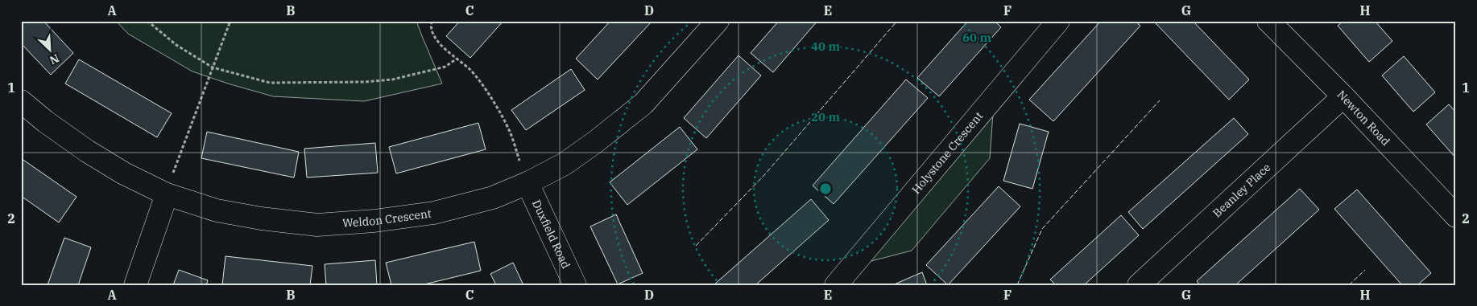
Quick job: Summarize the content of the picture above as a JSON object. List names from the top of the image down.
{
  "streets": {
    "street": [
      "Newton Road",
      "Holystone Crescent",
      "Beanley Place",
      "Weldon Crescent",
      "Duxfield Road"
    ]
  },
  "crossings": [
    ["Newton Road", "Beanley Place"],
    ["Weldon Crescent", "Duxfield Road"]
  ],
  "north": "bottom right",
  "grid": {
    "columns": [
      "A",
      "B",
      "C",
      "D",
      "E",
      "F",
      "G",
      "H"
    ],
    "rows": ["1", "2"]
  },
  "rings": ["60 m", "40 m", "20 m"]
}
